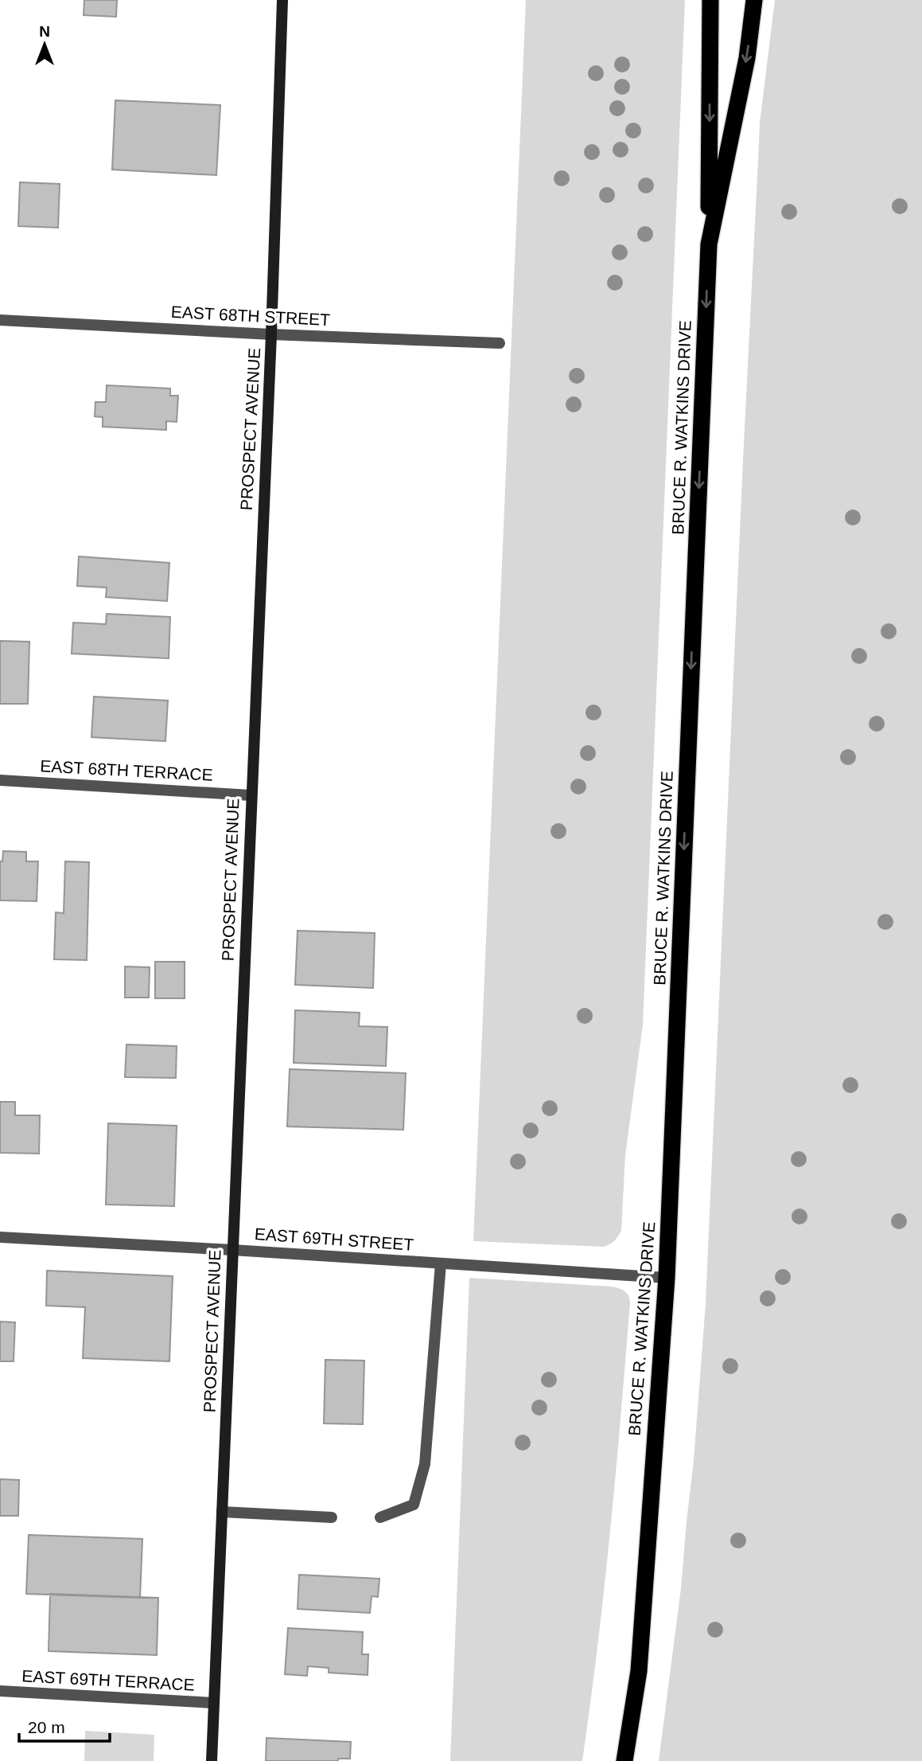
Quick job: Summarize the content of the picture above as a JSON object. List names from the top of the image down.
{
  "streets": {
    "highway": ["BRUCE R. WATKINS DRIVE"],
    "main road": ["PROSPECT AVENUE"],
    "street": [
      "EAST 68TH STREET",
      "EAST 68TH TERRACE",
      "EAST 69TH STREET",
      "EAST 69TH TERRACE"
    ]
  },
  "crossings": [
    ["EAST 68TH STREET", "PROSPECT AVENUE"],
    ["BRUCE R. WATKINS DRIVE", "EAST 69TH STREET"],
    ["PROSPECT AVENUE", "EAST 68TH TERRACE"],
    ["PROSPECT AVENUE", "EAST 69TH STREET"],
    ["PROSPECT AVENUE", "EAST 69TH TERRACE"]
  ],
  "one_way": ["BRUCE R. WATKINS DRIVE"],
  "scale_bar": "20 m",
  "north": "top"
}
